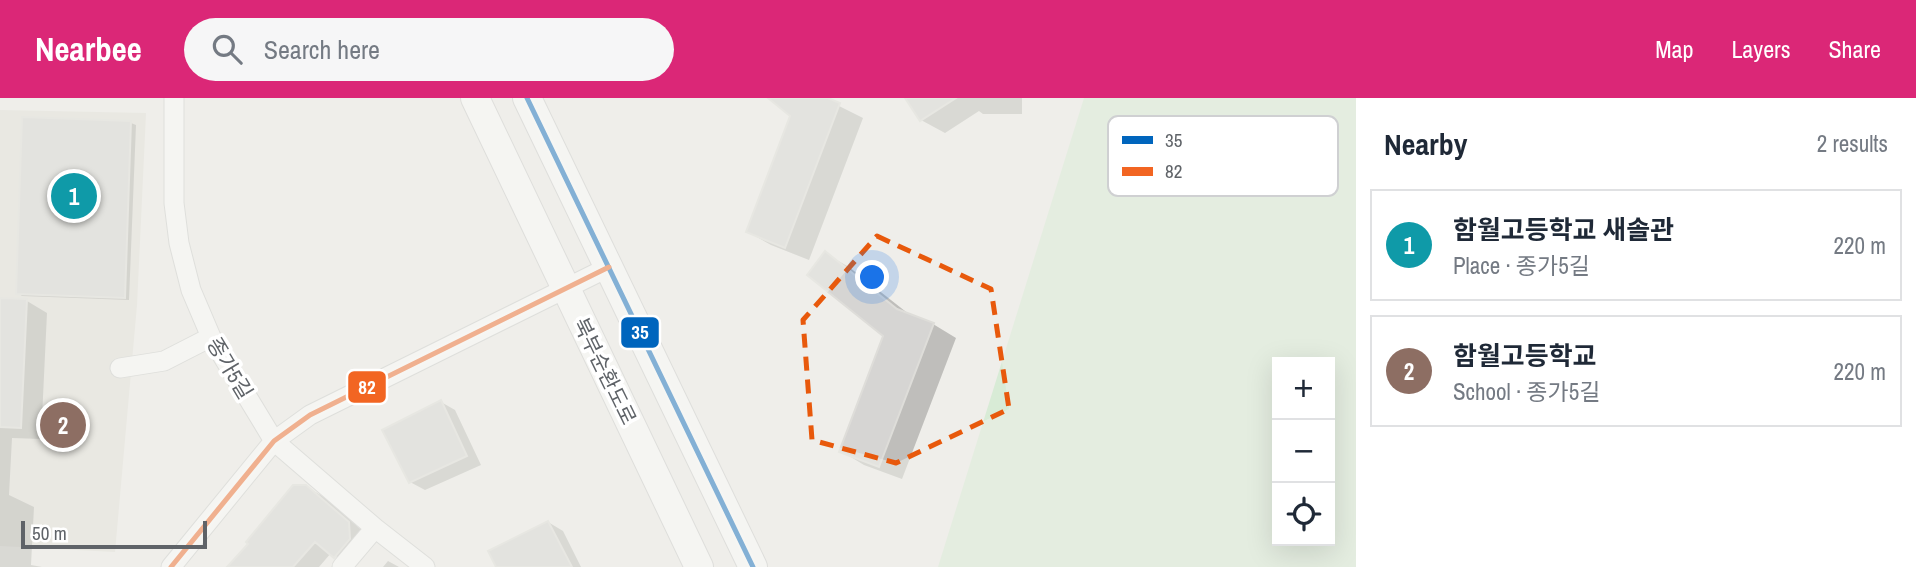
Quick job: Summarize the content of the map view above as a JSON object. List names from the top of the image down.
{
  "streets": {
    "main road": ["북부순환도로"],
    "street": ["종가5길"]
  },
  "lines": ["transit line 35", "transit line 82"],
  "legend": ["35", "82"],
  "scale_bar": "50 m",
  "page": {
    "header": "Nearbee",
    "search": "Search here",
    "nav": ["Map", "Layers", "Share"],
    "heading": ["Nearby", "2 results"],
    "pins": ["1", "2"],
    "list": [
      {
        "mark": "1",
        "name": "함월고등학교 새솔관",
        "note": "Place · 종가5길",
        "value": "220 m"
      },
      {
        "mark": "2",
        "name": "함월고등학교",
        "note": "School · 종가5길",
        "value": "220 m"
      }
    ],
    "map_buttons": ["+", "−"],
    "scale": "50 m"
  }
}
